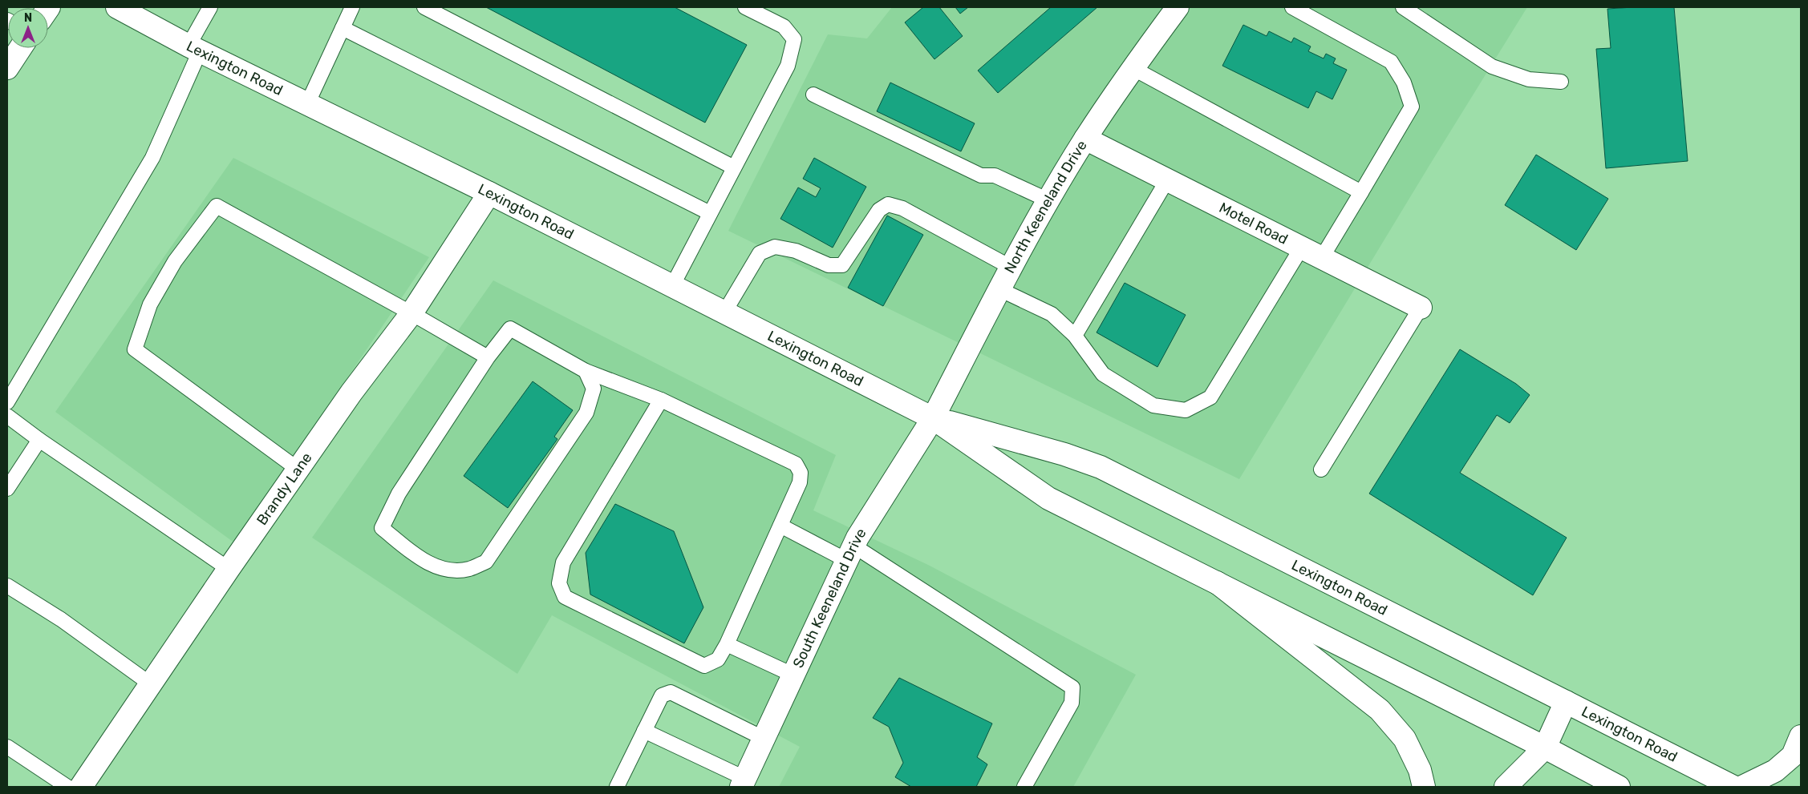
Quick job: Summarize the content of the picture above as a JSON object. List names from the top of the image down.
{
  "streets": {
    "main road": [
      "Lexington Road",
      "North Keeneland Drive",
      "Motel Road",
      "Brandy Lane",
      "South Keeneland Drive"
    ]
  },
  "crossings": [
    ["Lexington Road", "North Keeneland Drive"],
    ["Lexington Road", "Brandy Lane"],
    ["Lexington Road", "South Keeneland Drive"],
    ["North Keeneland Drive", "Motel Road"],
    ["North Keeneland Drive", "South Keeneland Drive"]
  ],
  "north": "top"
}
